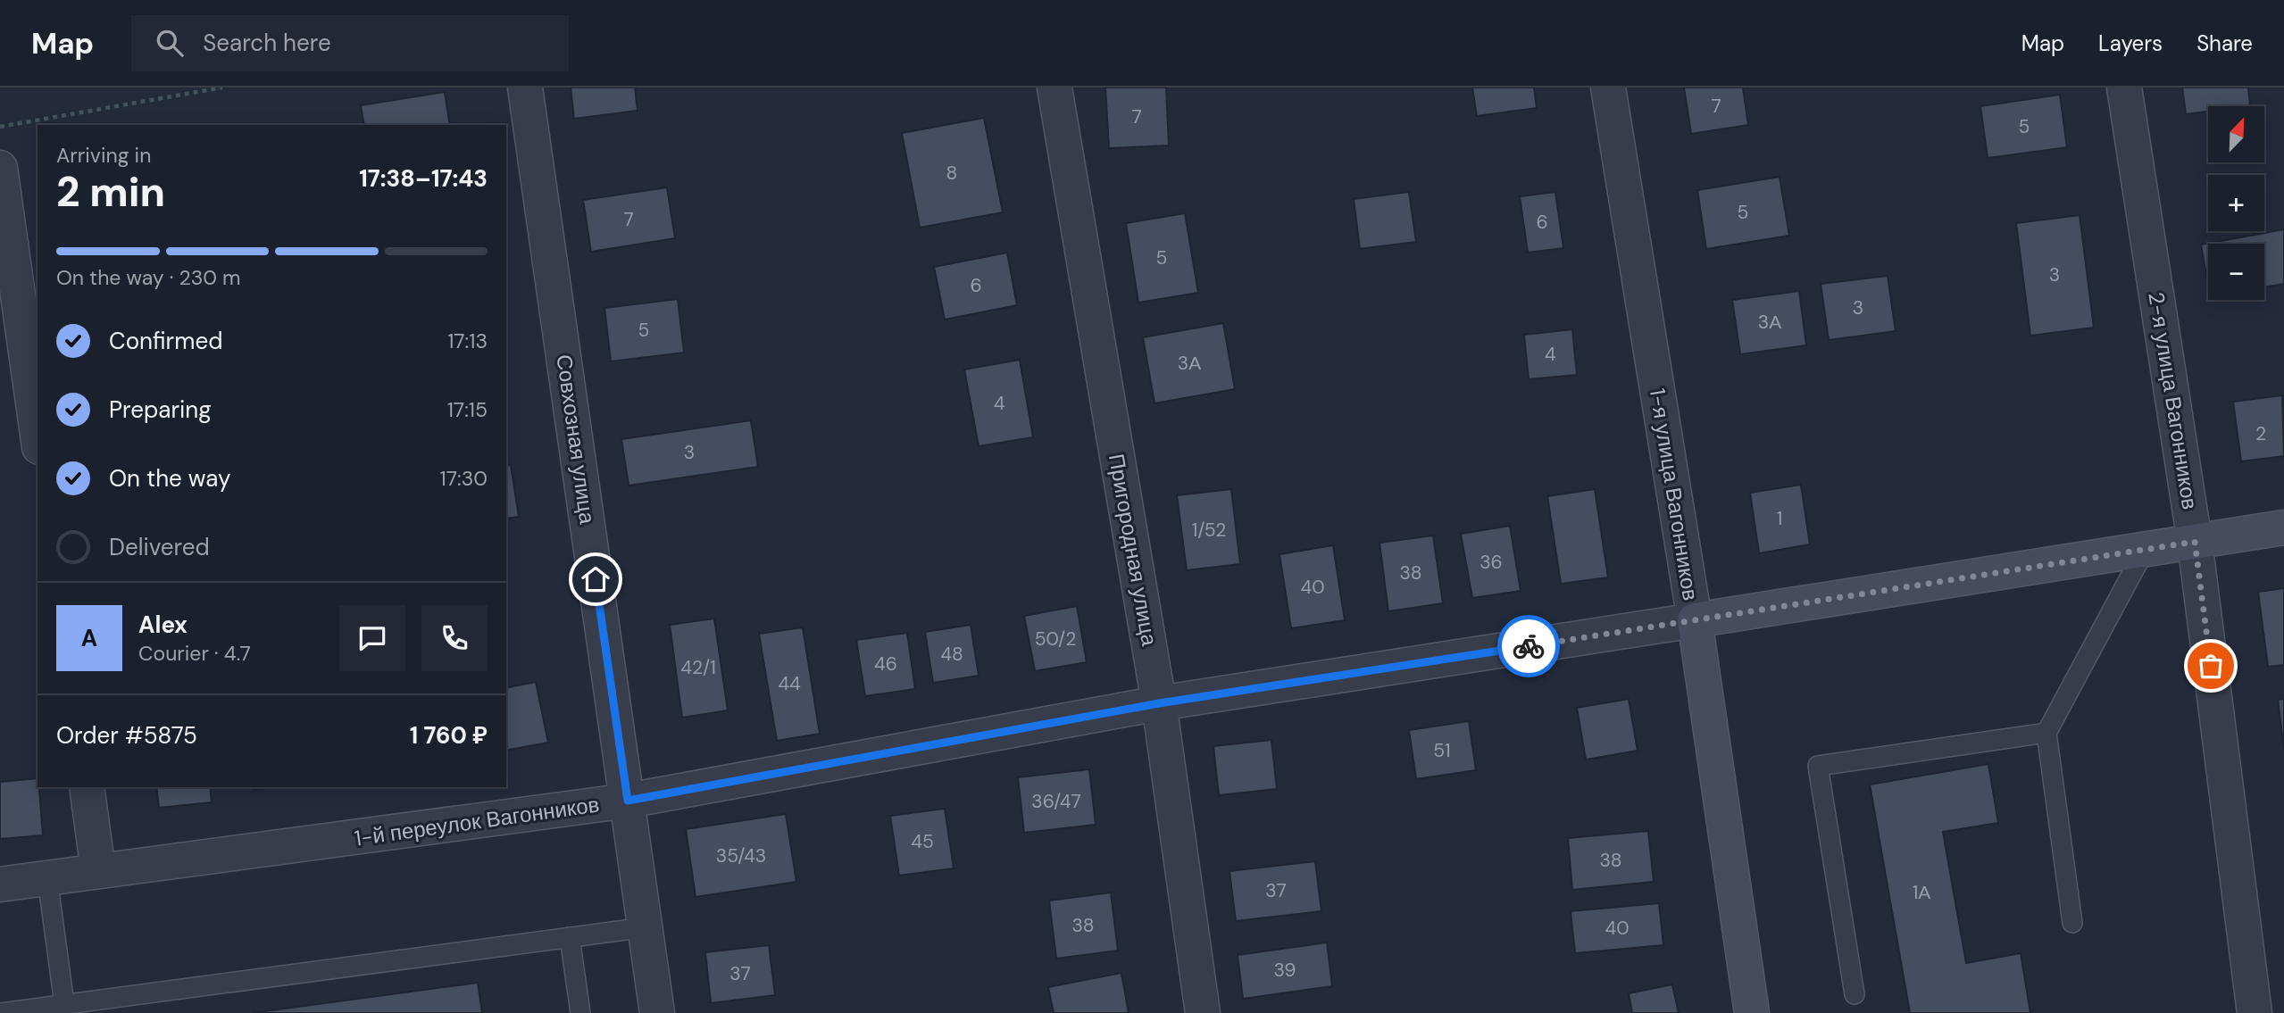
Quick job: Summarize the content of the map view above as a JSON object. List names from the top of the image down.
{
  "streets": {
    "main road": ["1-я улица Вагонников", "1-й переулок Вагонников"],
    "street": ["2-я улица Вагонников", "Совхозная улица", "Пригородная улица"]
  },
  "crossings": [
    ["2-я улица Вагонников", "1-й переулок Вагонников"],
    ["Совхозная улица", "1-й переулок Вагонников"],
    ["1-я улица Вагонников", "1-й переулок Вагонников"],
    ["Пригородная улица", "1-й переулок Вагонников"]
  ],
  "house_numbers": [
    "7",
    "7",
    "5",
    "8",
    "5",
    "7",
    "6",
    "5",
    "3",
    "6",
    "3",
    "3А",
    "5",
    "4",
    "3А",
    "4",
    "2",
    "3",
    "1",
    "1/52",
    "36",
    "38",
    "40",
    "50/2",
    "48",
    "46",
    "42/1",
    "44",
    "51",
    "36/47",
    "45",
    "35/43",
    "38",
    "37",
    "1А",
    "38",
    "40",
    "39",
    "37"
  ],
  "north": "top right",
  "page": {
    "header": "Map",
    "search": "Search here",
    "nav": ["Map", "Layers", "Share"],
    "map_buttons": ["+", "−"],
    "heading": ["2 min", "Arriving in", "17:38–17:43"],
    "panel": [
      "Alex",
      "Courier · 4.7",
      "Order #5875",
      "1 760 ₽"
    ],
    "bar": "On the way · 230 m",
    "list": [
      ["Confirmed", "17:13"],
      ["Preparing", "17:15"],
      ["On the way", "17:30"],
      "Delivered"
    ],
    "round": "A"
  }
}
